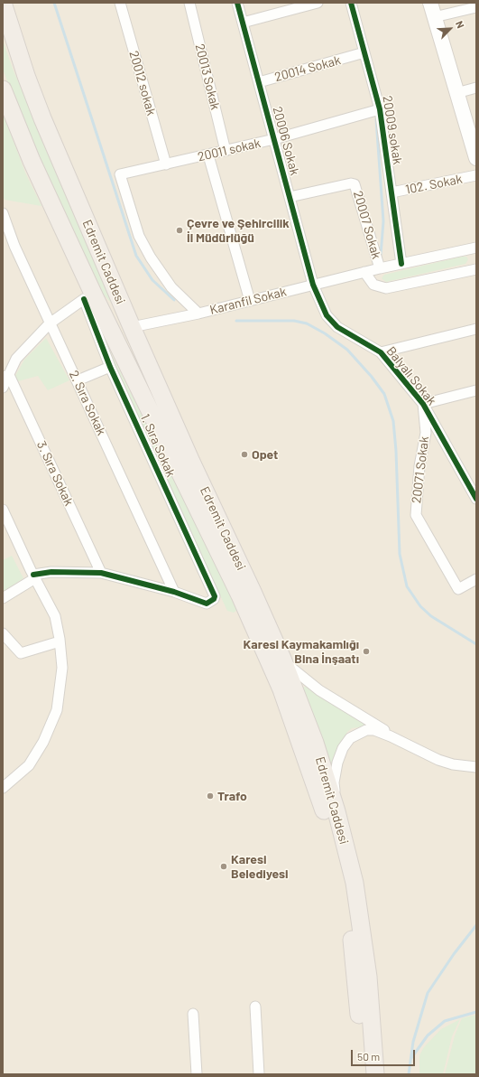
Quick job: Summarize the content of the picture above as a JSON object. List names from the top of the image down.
{
  "streets": {
    "highway": ["Edremit Caddesi"],
    "street": [
      "20014 Sokak",
      "20013 Sokak",
      "20012 sokak",
      "20009 sokak",
      "20006 Sokak",
      "20011 sokak",
      "102. Sokak",
      "20007 Sokak",
      "Karanfil Sokak",
      "Balyalı Sokak",
      "2. Sıra Sokak",
      "1. Sıra Sokak",
      "20071 Sokak",
      "3. Sıra Sokak"
    ]
  },
  "crossings": [
    ["20014 Sokak", "20009 sokak"],
    ["20014 Sokak", "20006 Sokak"],
    ["20013 Sokak", "20011 sokak"],
    ["20012 sokak", "20011 sokak"],
    ["20009 sokak", "20011 sokak"],
    ["20009 sokak", "102. Sokak"],
    ["20009 sokak", "Karanfil Sokak"],
    ["20006 Sokak", "20011 sokak"],
    ["20006 Sokak", "20007 Sokak"],
    ["20006 Sokak", "Karanfil Sokak"],
    ["20006 Sokak", "Balyalı Sokak"],
    ["20011 sokak", "Karanfil Sokak"],
    ["20007 Sokak", "Karanfil Sokak"],
    ["Edremit Caddesi", "Karanfil Sokak"],
    ["Edremit Caddesi", "1. Sıra Sokak"],
    ["Karanfil Sokak", "Balyalı Sokak"],
    ["Balyalı Sokak", "20071 Sokak"],
    ["2. Sıra Sokak", "1. Sıra Sokak"]
  ],
  "places": [
    "Çevre ve Şehircilik İl Müdürlüğü",
    "Opet",
    "Karesi Kaymakamlığı Bina İnşaatı",
    "Trafo",
    "Karesi Belediyesi"
  ],
  "scale_bar": "50 m",
  "north": "top right"
}
